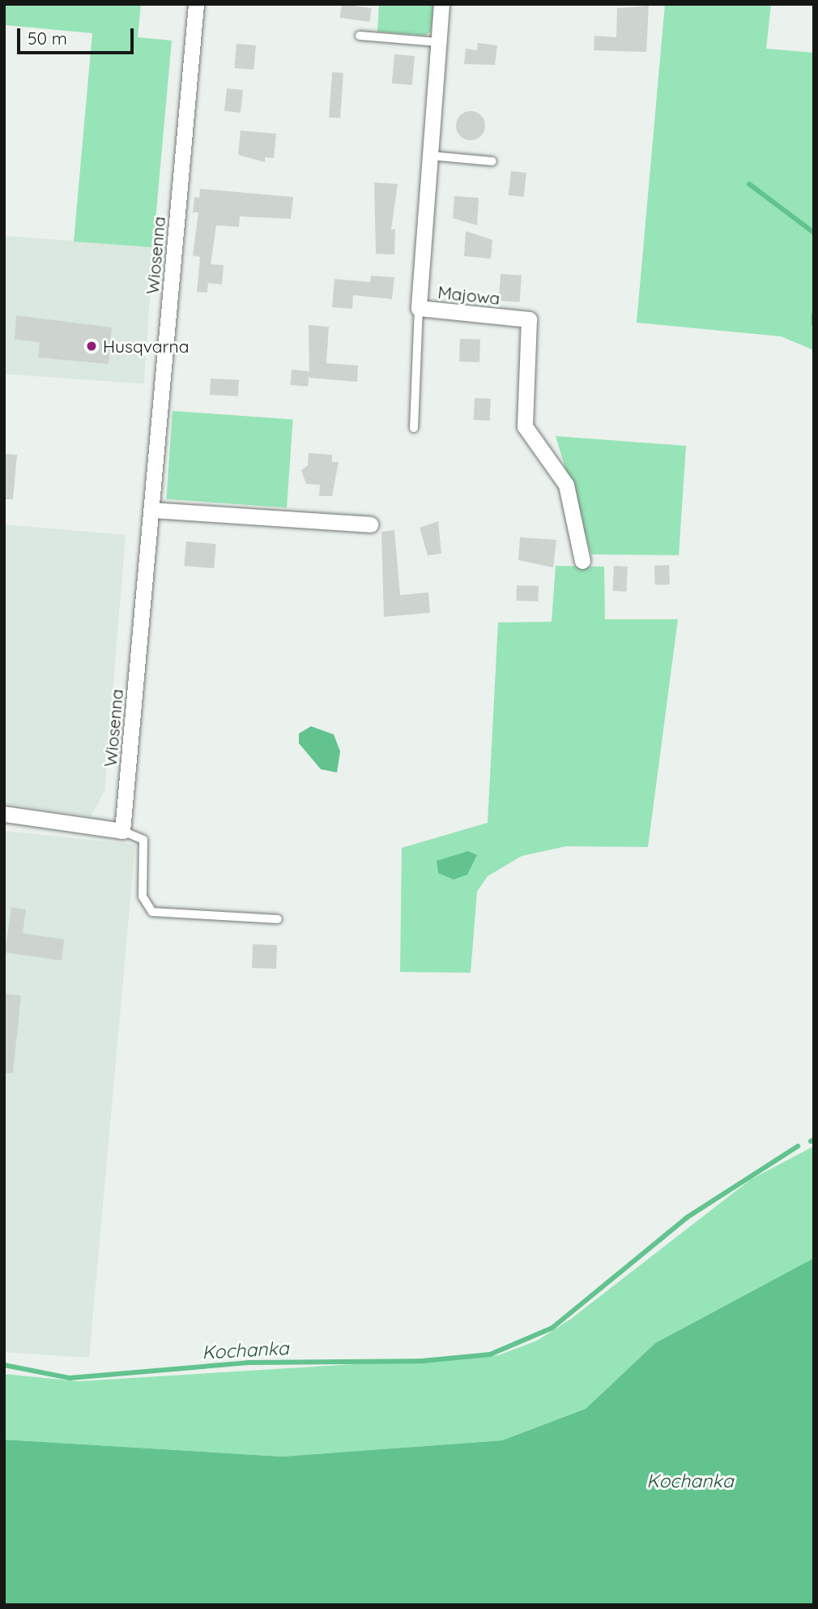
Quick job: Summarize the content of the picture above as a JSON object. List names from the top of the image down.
{
  "streets": {
    "street": ["Wiosenna", "Majowa"]
  },
  "water": ["Kochanka"],
  "places": ["Husqvarna"],
  "scale_bar": "50 m"
}
